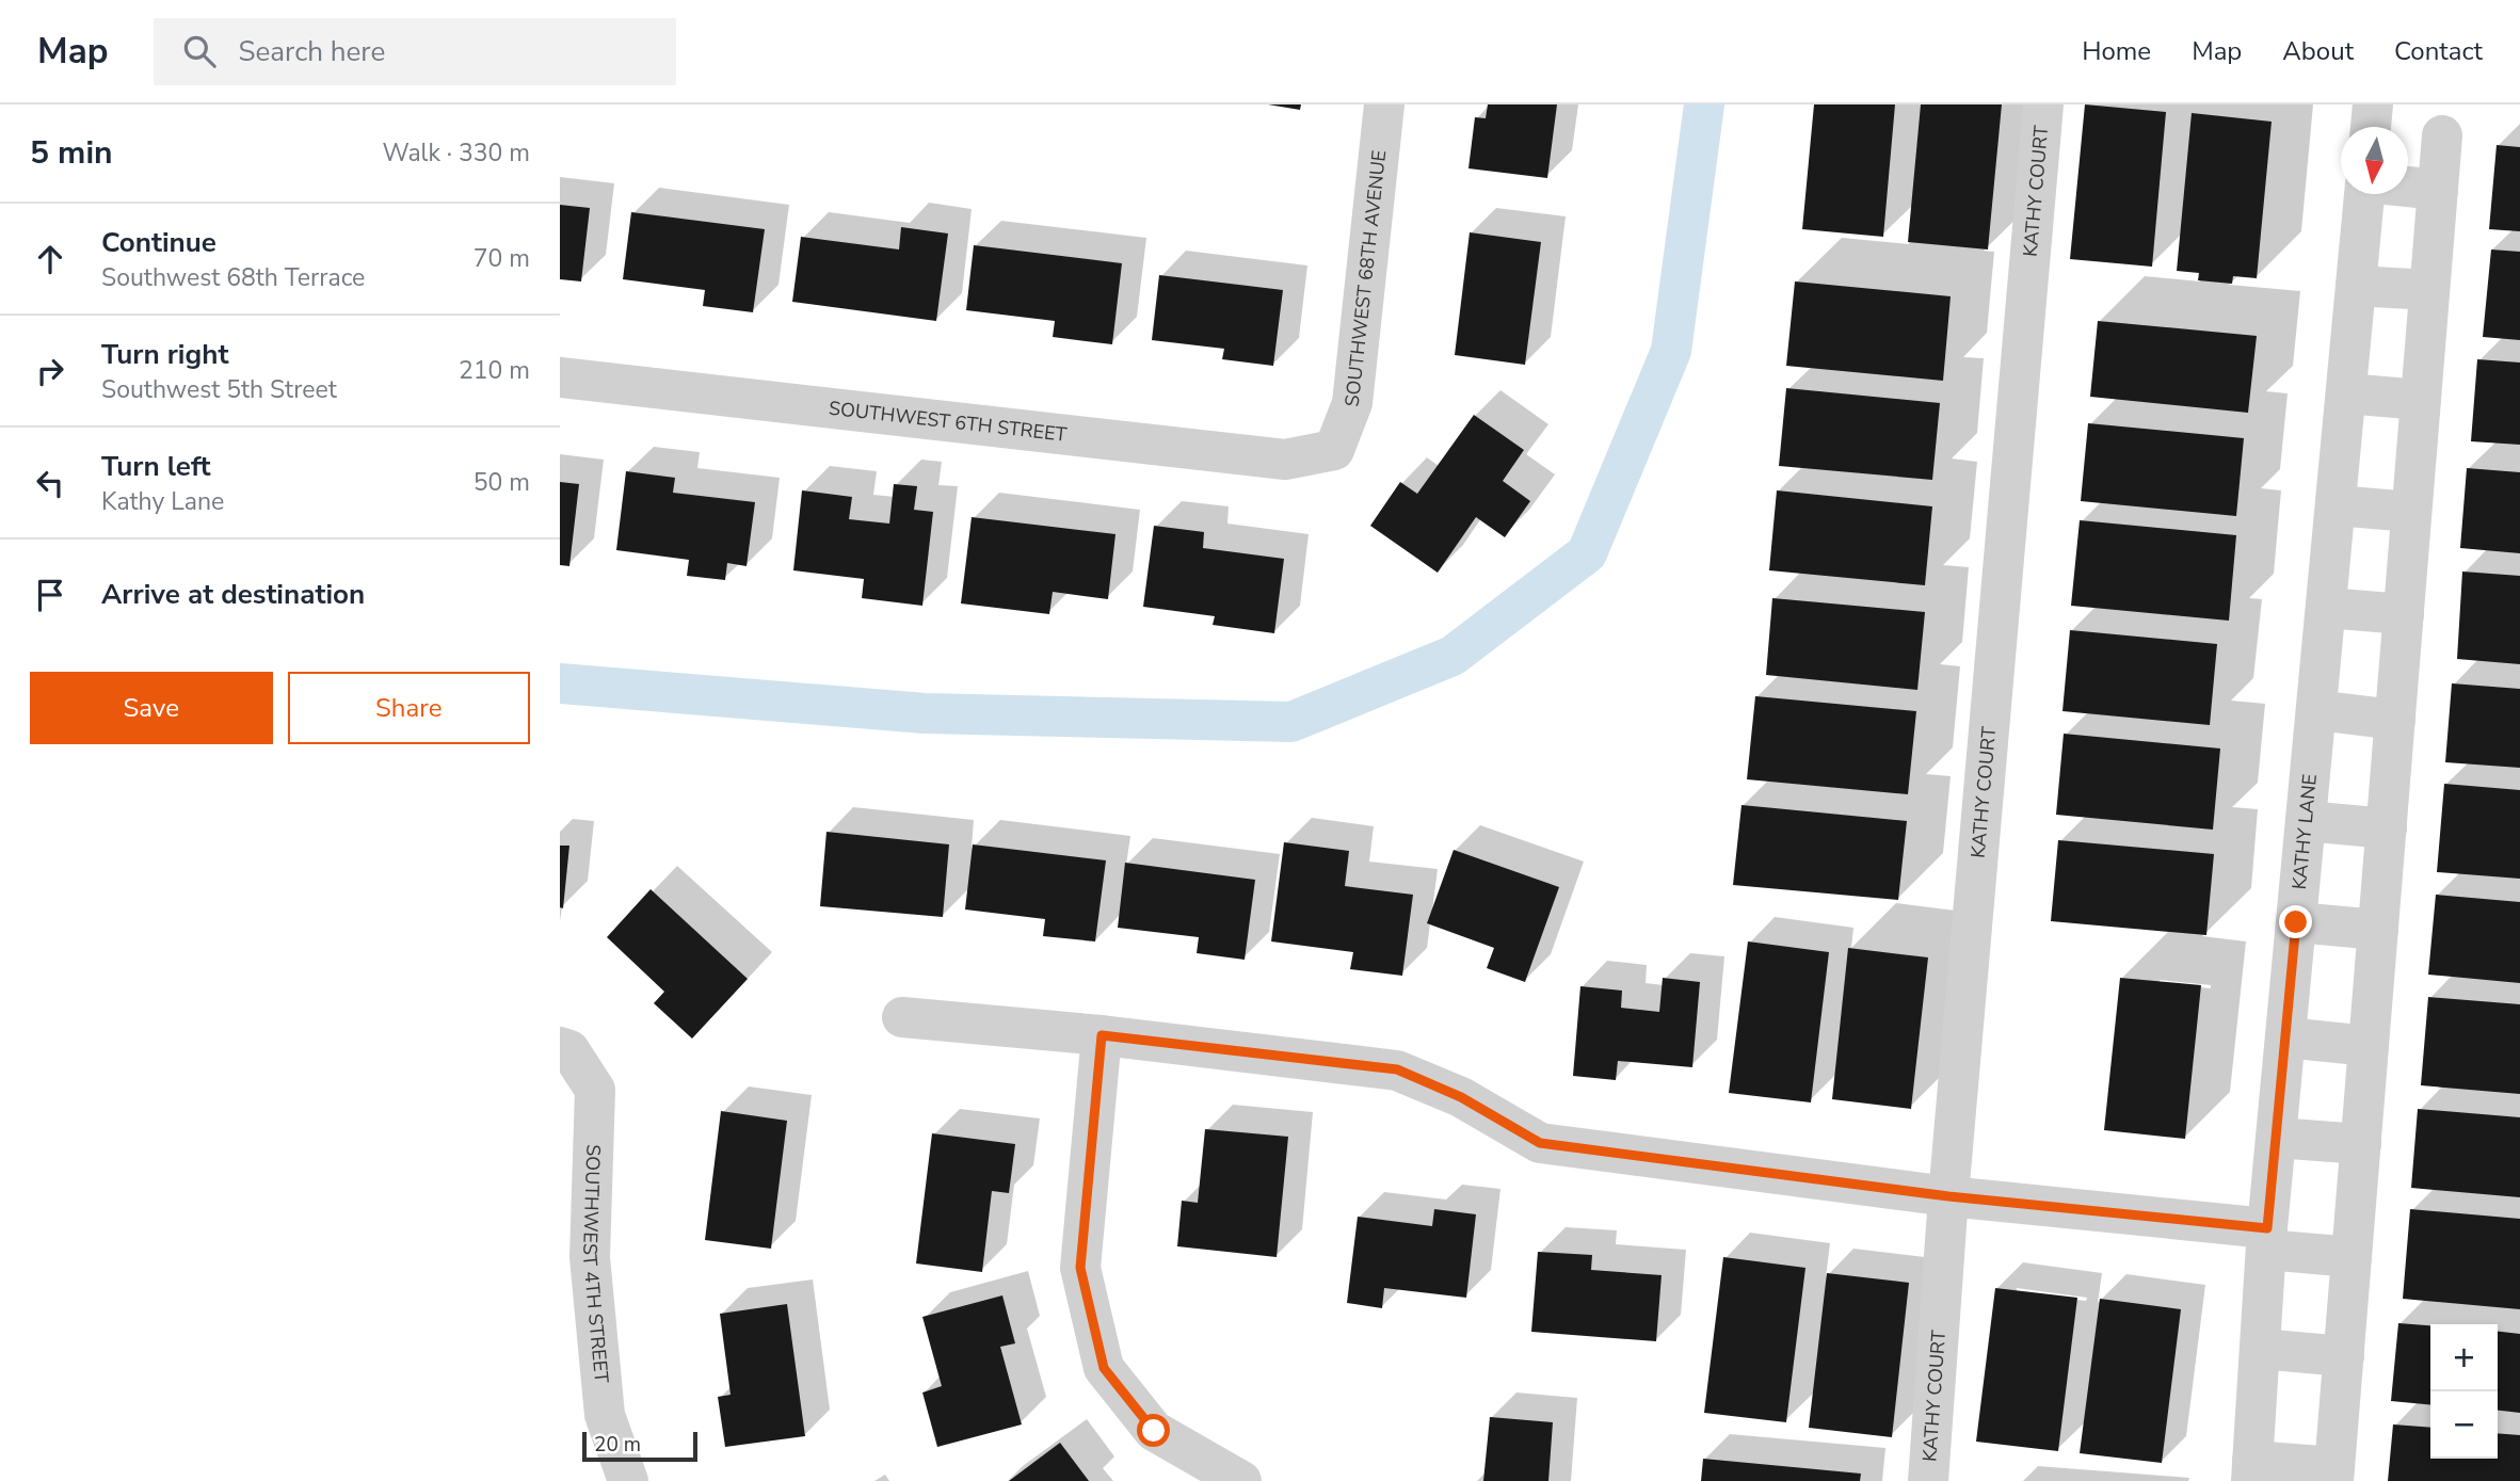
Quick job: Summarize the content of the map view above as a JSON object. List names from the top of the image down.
{
  "streets": {
    "street": [
      "KATHY COURT",
      "SOUTHWEST 68TH AVENUE",
      "SOUTHWEST 6TH STREET",
      "KATHY LANE",
      "SOUTHWEST 4TH STREET"
    ]
  },
  "crossings": [
    ["SOUTHWEST 68TH AVENUE", "SOUTHWEST 6TH STREET"]
  ],
  "scale_bar": "20 m",
  "north": "bottom",
  "page": {
    "header": "Map",
    "search": "Search here",
    "nav": [
      "Home",
      "Map",
      "About",
      "Contact"
    ],
    "heading": ["5 min", "Walk · 330 m"],
    "list": [
      ["Continue", "Southwest 68th Terrace", "70 m"],
      ["Turn right", "Southwest 5th Street", "210 m"],
      ["Turn left", "Kathy Lane", "50 m"],
      "Arrive at destination"
    ],
    "buttons": ["Save", "Share"],
    "map_buttons": ["+", "−"],
    "scale": "20 m"
  }
}
